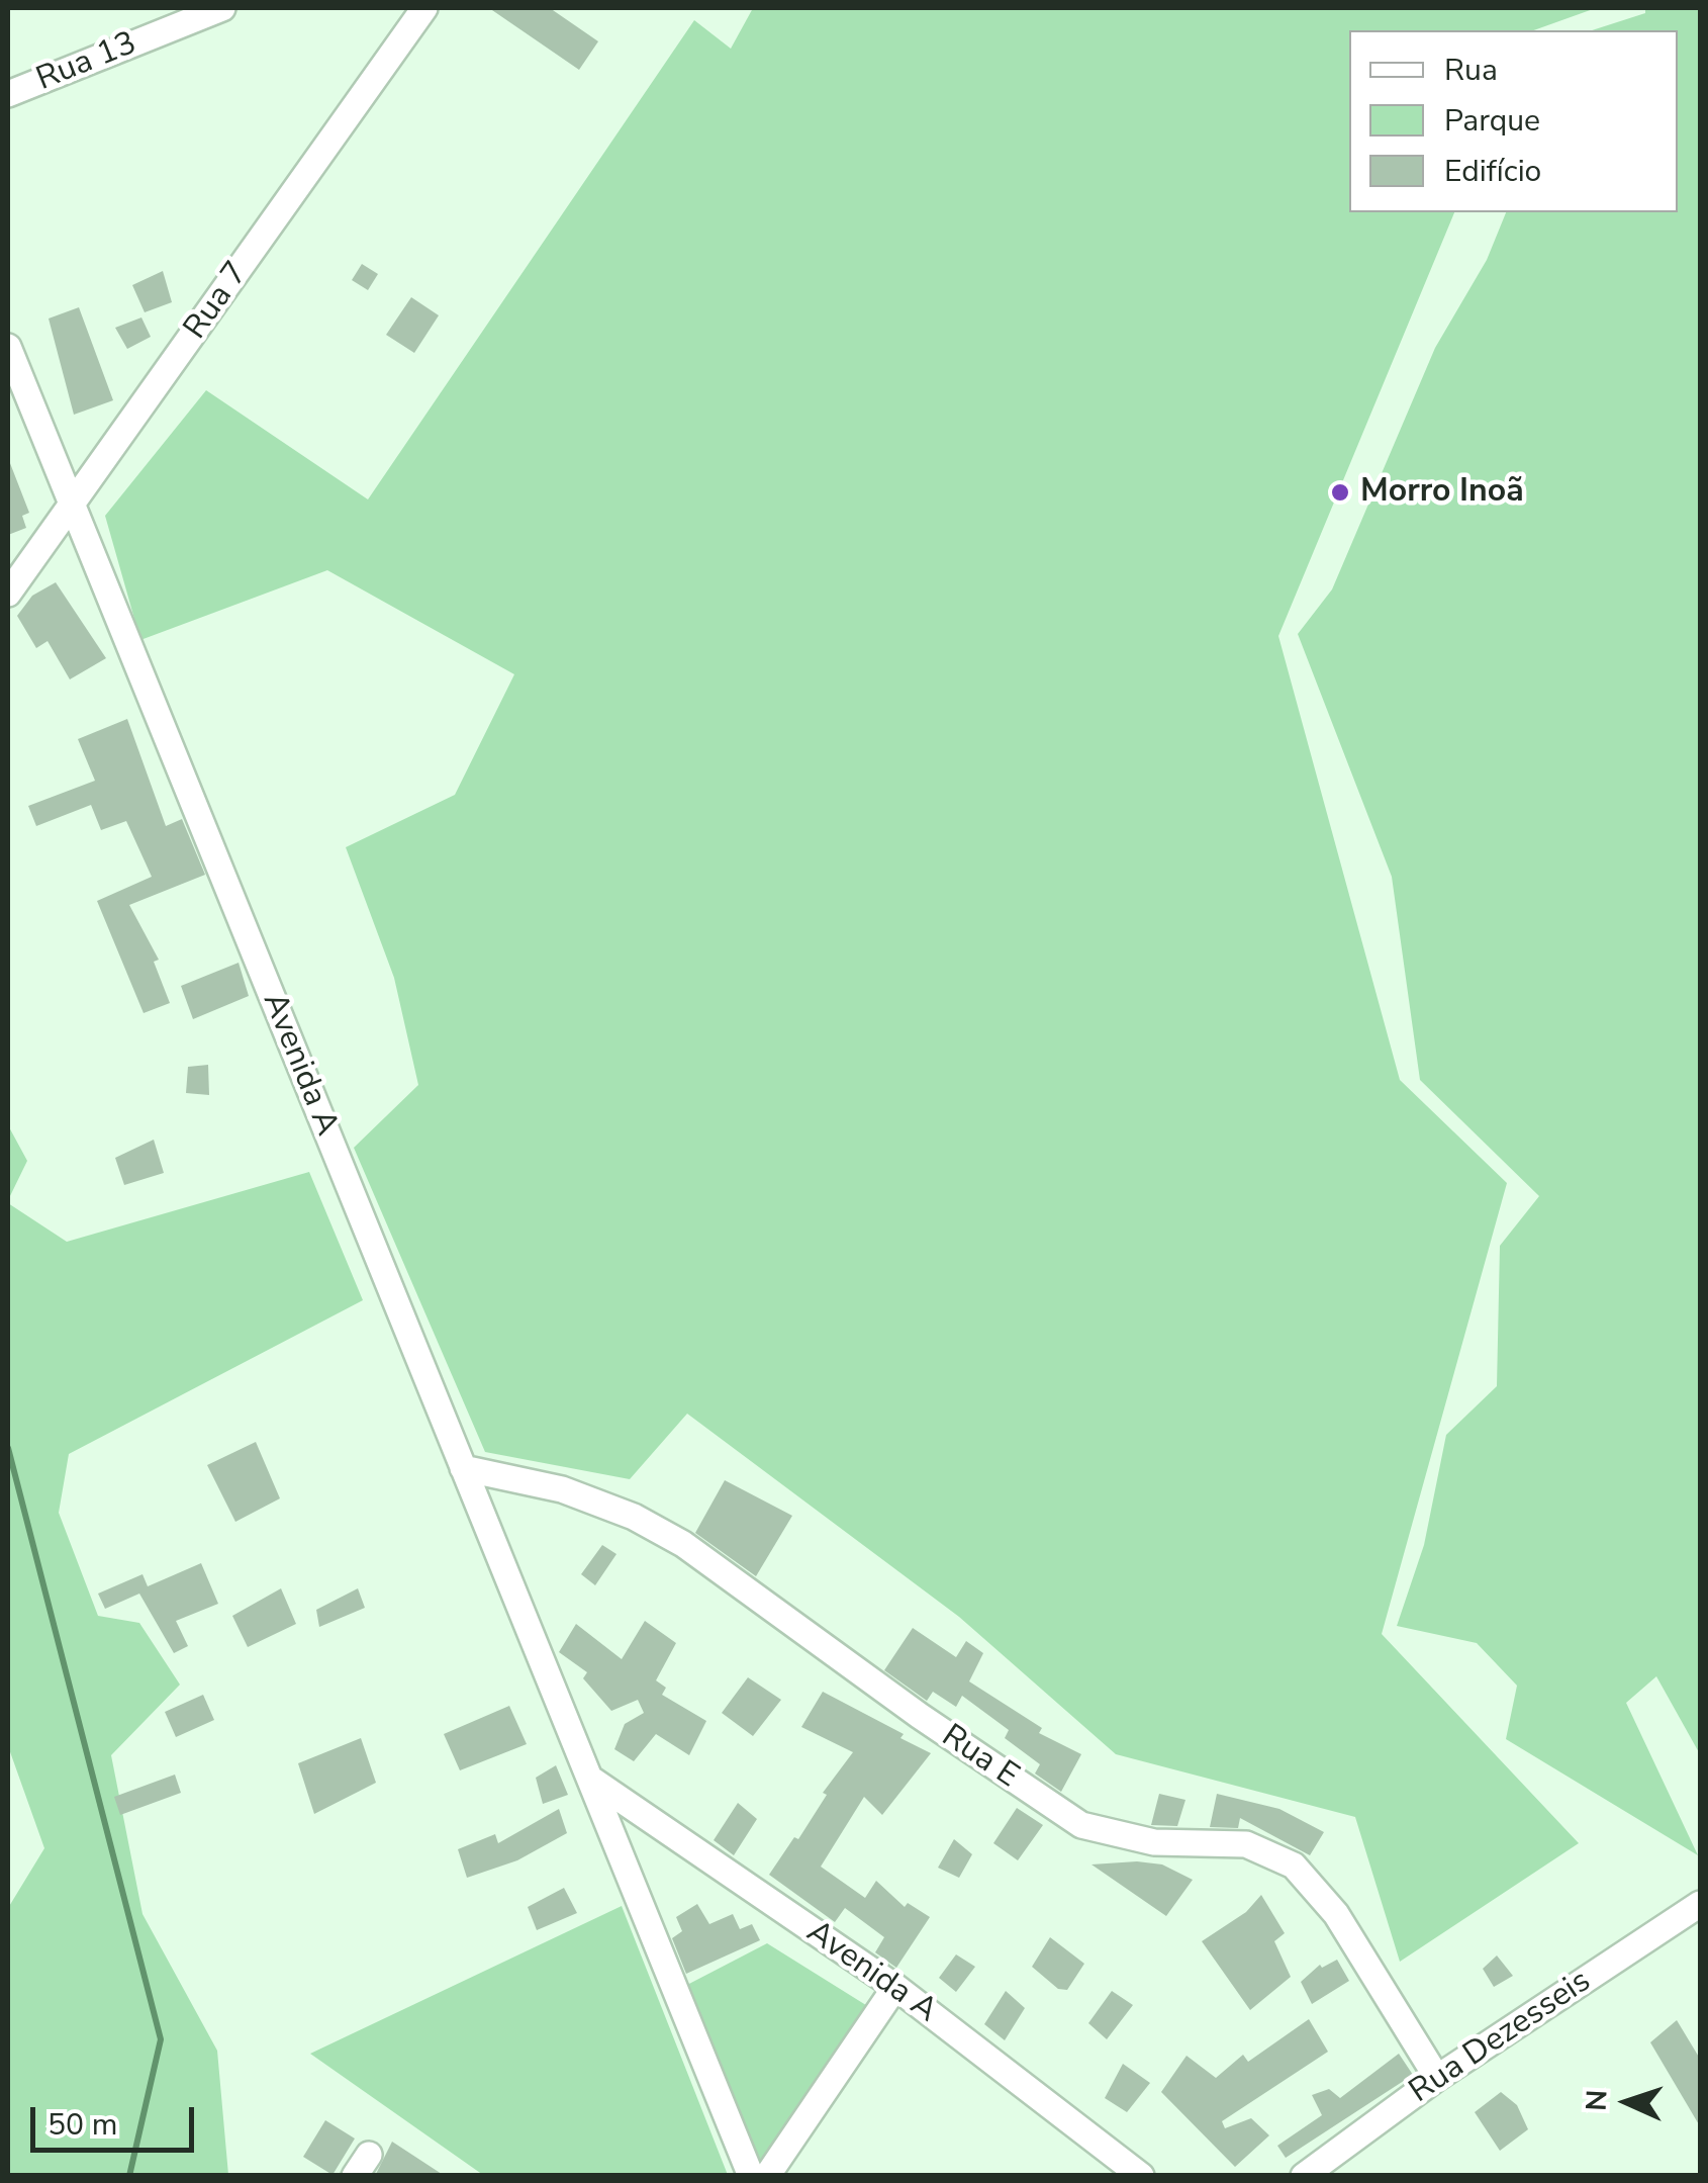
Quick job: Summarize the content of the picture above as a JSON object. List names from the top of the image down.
{
  "streets": {
    "street": [
      "Rua 13",
      "Rua 7",
      "Avenida A",
      "Rua E",
      "Rua Dezesseis"
    ]
  },
  "crossings": [
    ["Rua 7", "Avenida A"],
    ["Avenida A", "Rua E"],
    ["Rua E", "Rua Dezesseis"]
  ],
  "places": ["Morro Inoã"],
  "legend": ["Rua", "Parque", "Edifício"],
  "scale_bar": "50 m",
  "north": "left"
}
